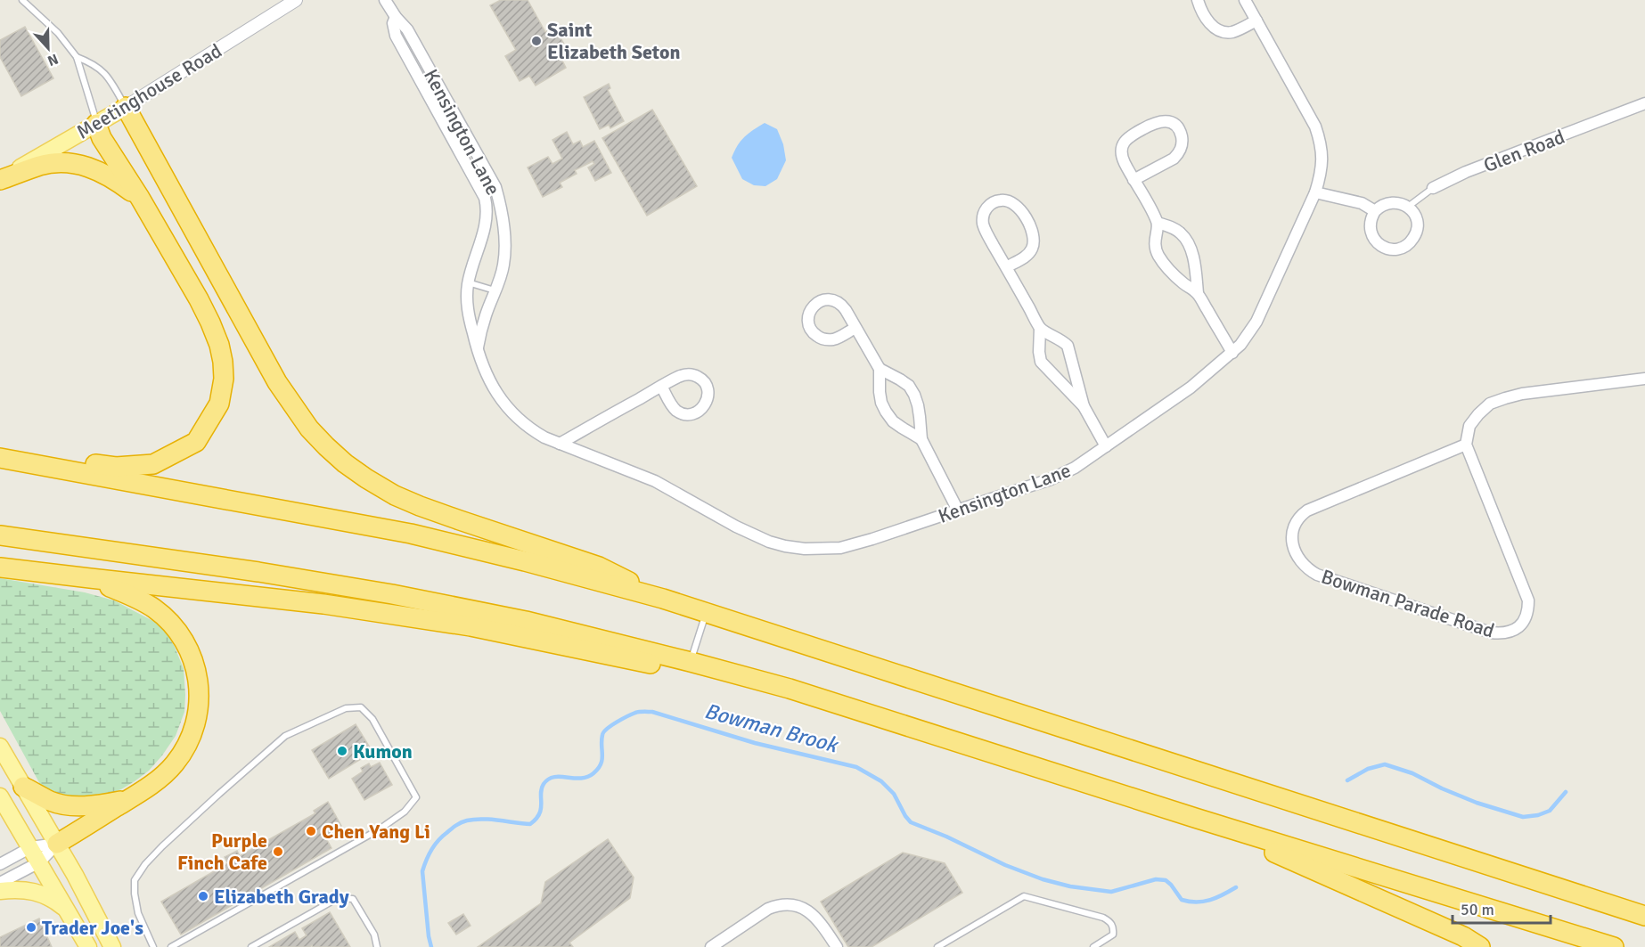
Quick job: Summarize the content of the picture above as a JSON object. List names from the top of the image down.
{
  "streets": {
    "main road": ["Meetinghouse Road"],
    "street": ["Kensington Lane", "Glen Road", "Bowman Parade Road"]
  },
  "water": ["Bowman Brook"],
  "places": [
    "Saint Elizabeth Seton",
    "Kumon",
    "Chen Yang Li",
    "Purple Finch Cafe",
    "Elizabeth Grady",
    "Trader Joe's"
  ],
  "scale_bar": "50 m",
  "north": "bottom"
}
